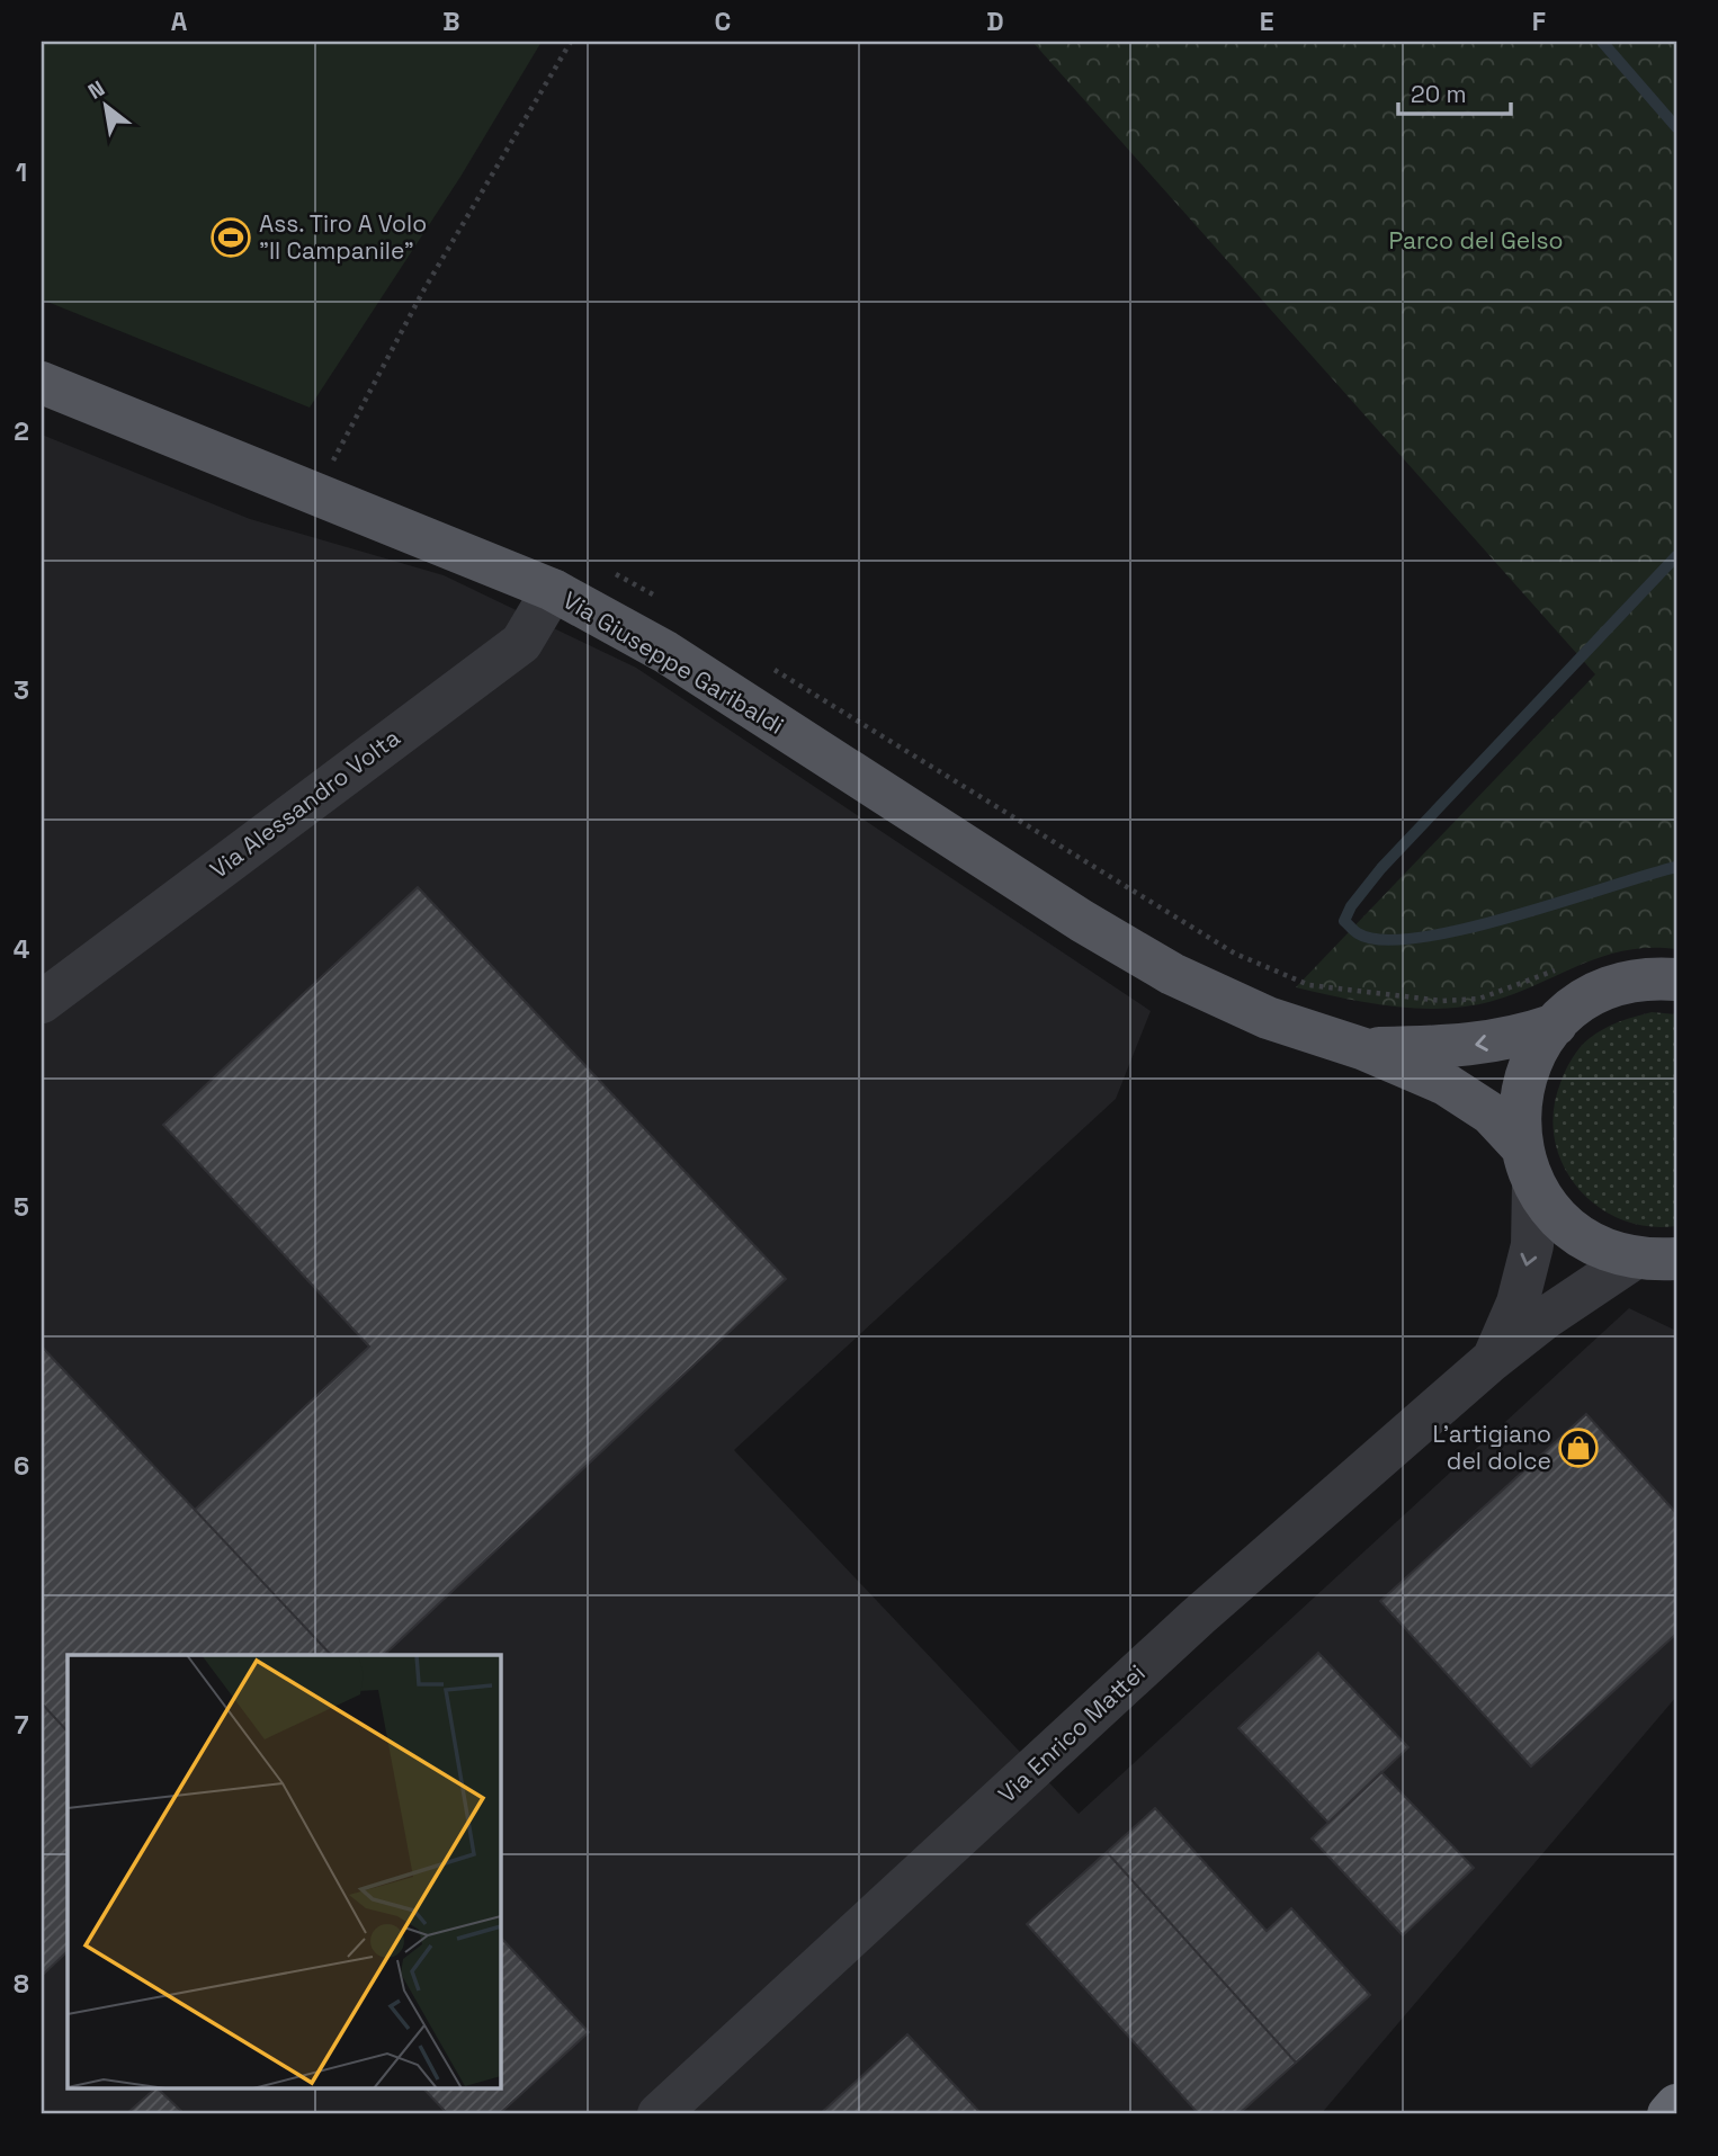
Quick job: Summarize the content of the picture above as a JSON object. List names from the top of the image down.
{
  "streets": {
    "main road": ["Via Giuseppe Garibaldi"],
    "street": ["Via Alessandro Volta", "Via Enrico Mattei"]
  },
  "crossings": [
    ["Via Giuseppe Garibaldi", "Via Alessandro Volta"]
  ],
  "parks": ["Parco del Gelso"],
  "places": {
    "sports": ["Ass. Tiro A Volo \"Il Campanile\""],
    "shop": ["L'artigiano del dolce"]
  },
  "scale_bar": "20 m",
  "north": "top left",
  "grid": {
    "columns": [
      "A",
      "B",
      "C",
      "D",
      "E",
      "F"
    ],
    "rows": [
      "1",
      "2",
      "3",
      "4",
      "5",
      "6",
      "7",
      "8"
    ]
  }
}
